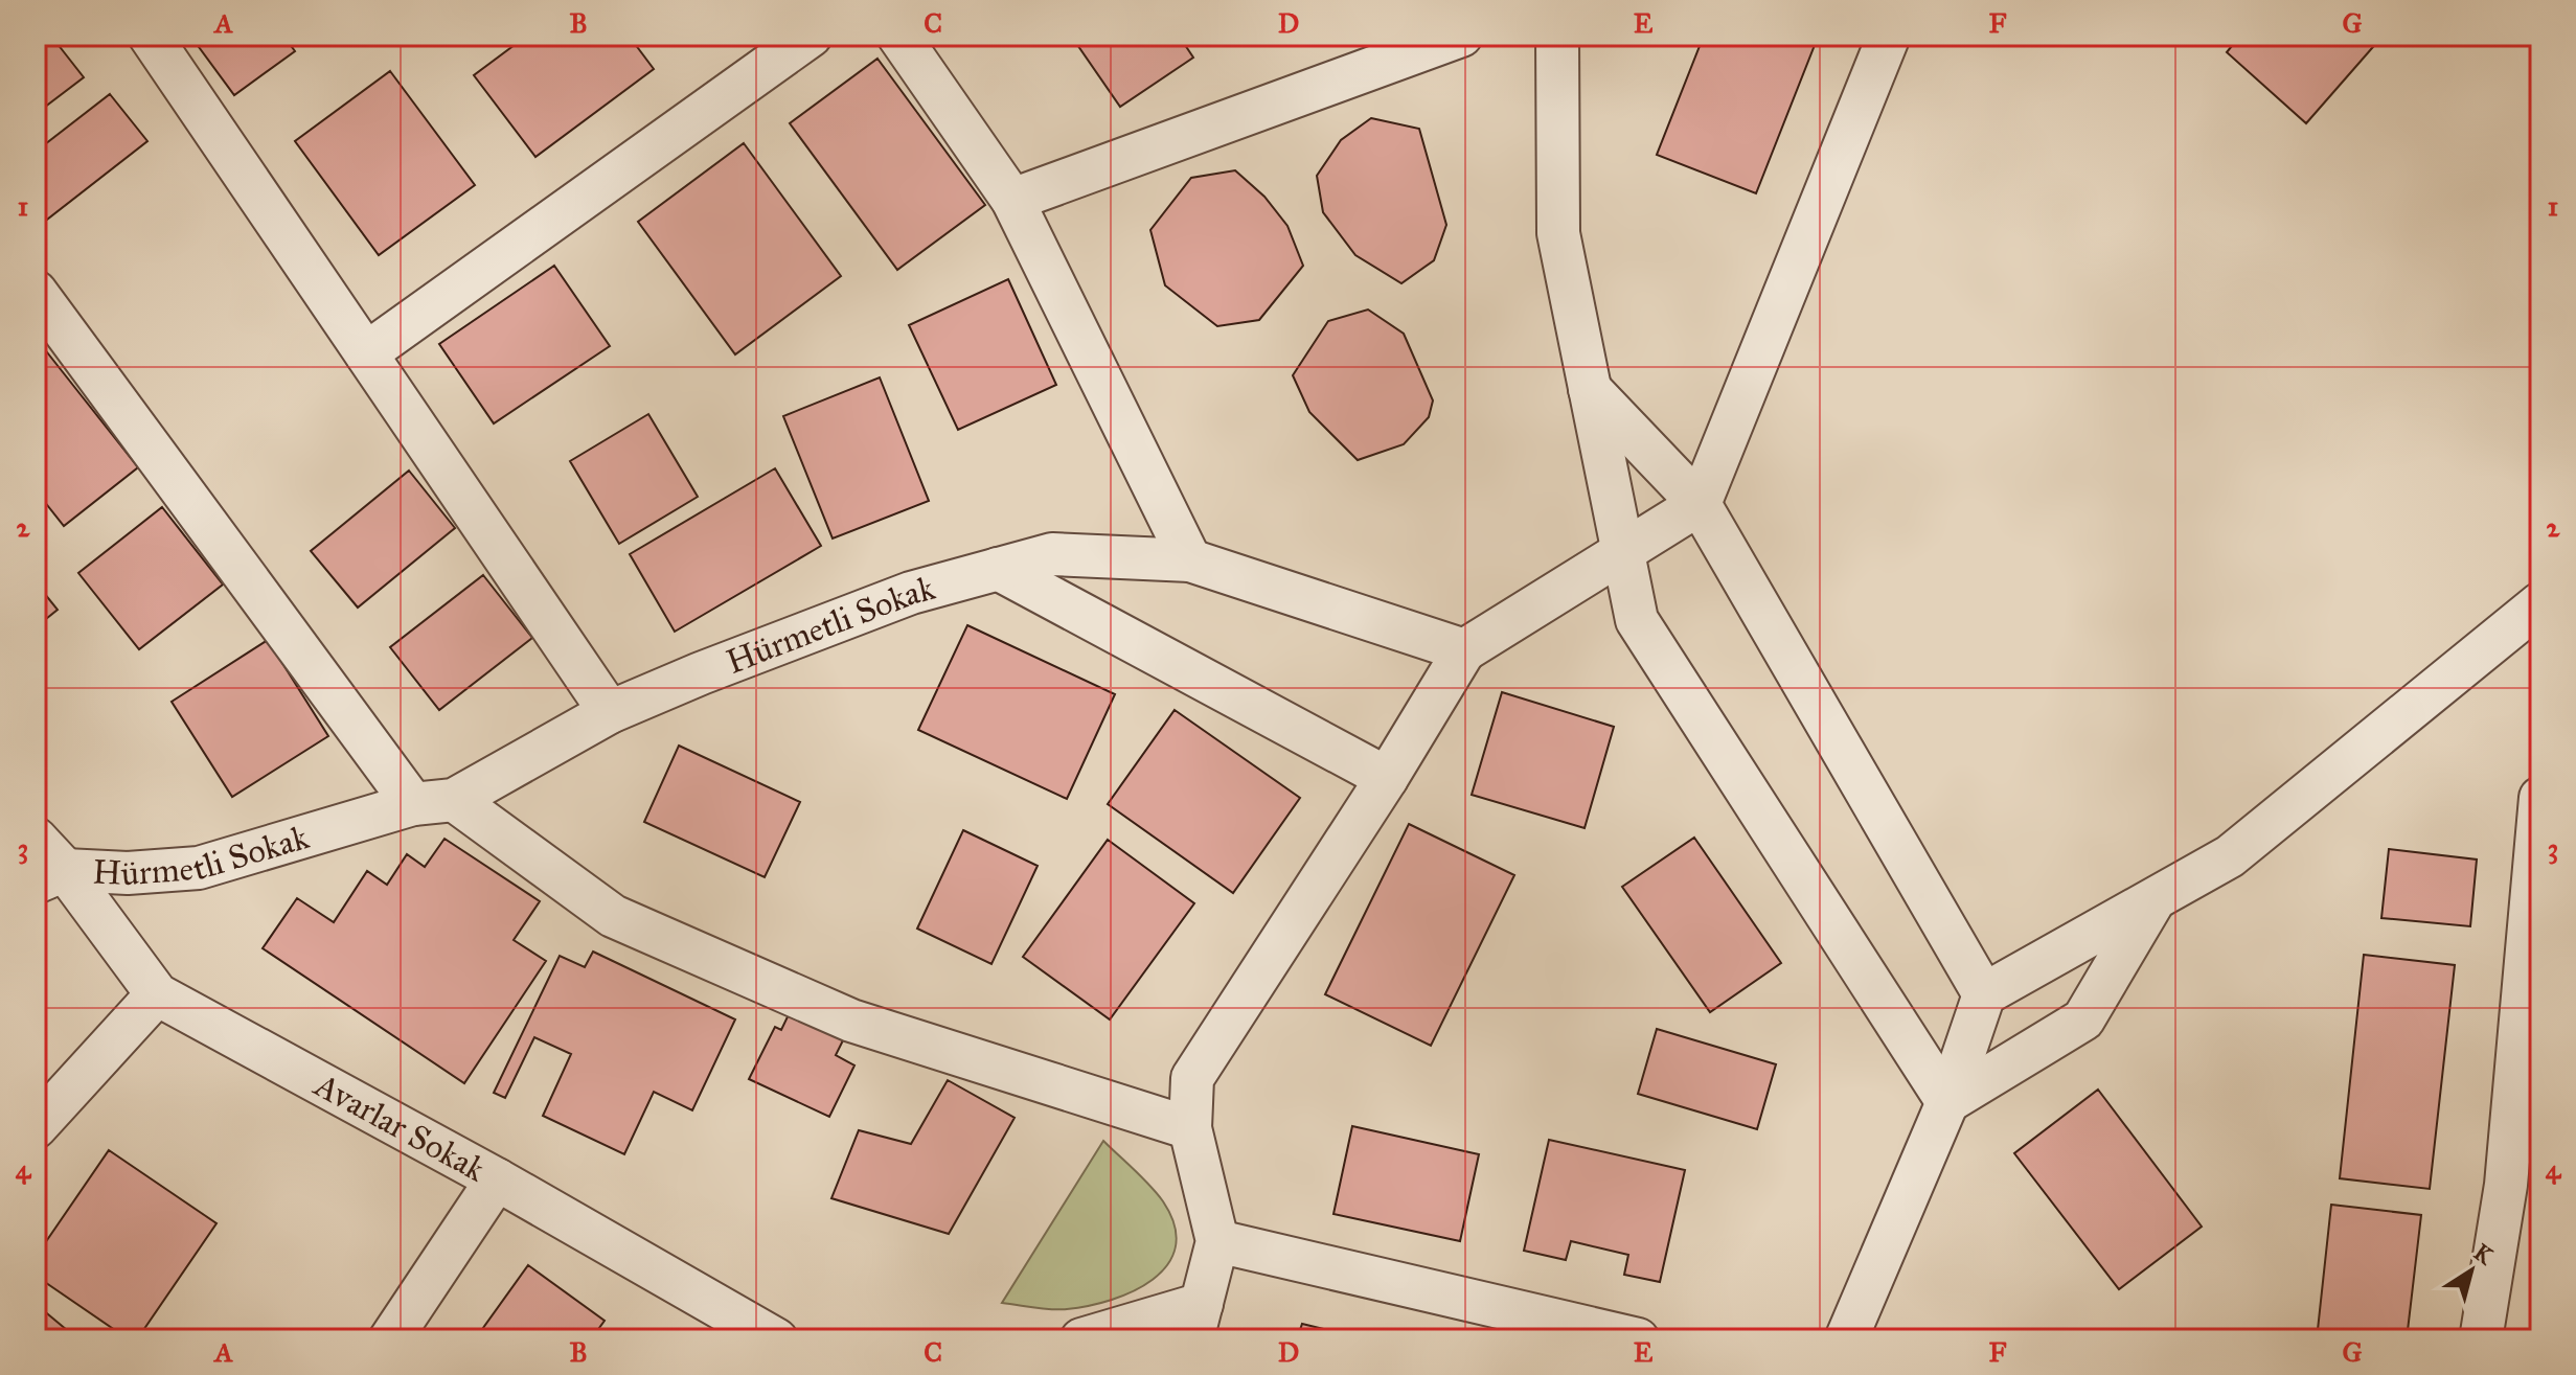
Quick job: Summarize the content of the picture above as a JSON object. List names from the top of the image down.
{
  "streets": {
    "street": ["Hürmetli Sokak", "Avarlar Sokak"]
  },
  "crossings": [
    ["Hürmetli Sokak", "Avarlar Sokak"]
  ],
  "north": "top right",
  "grid": {
    "columns": [
      "A",
      "B",
      "C",
      "D",
      "E",
      "F",
      "G"
    ],
    "rows": [
      "1",
      "2",
      "3",
      "4"
    ]
  }
}
